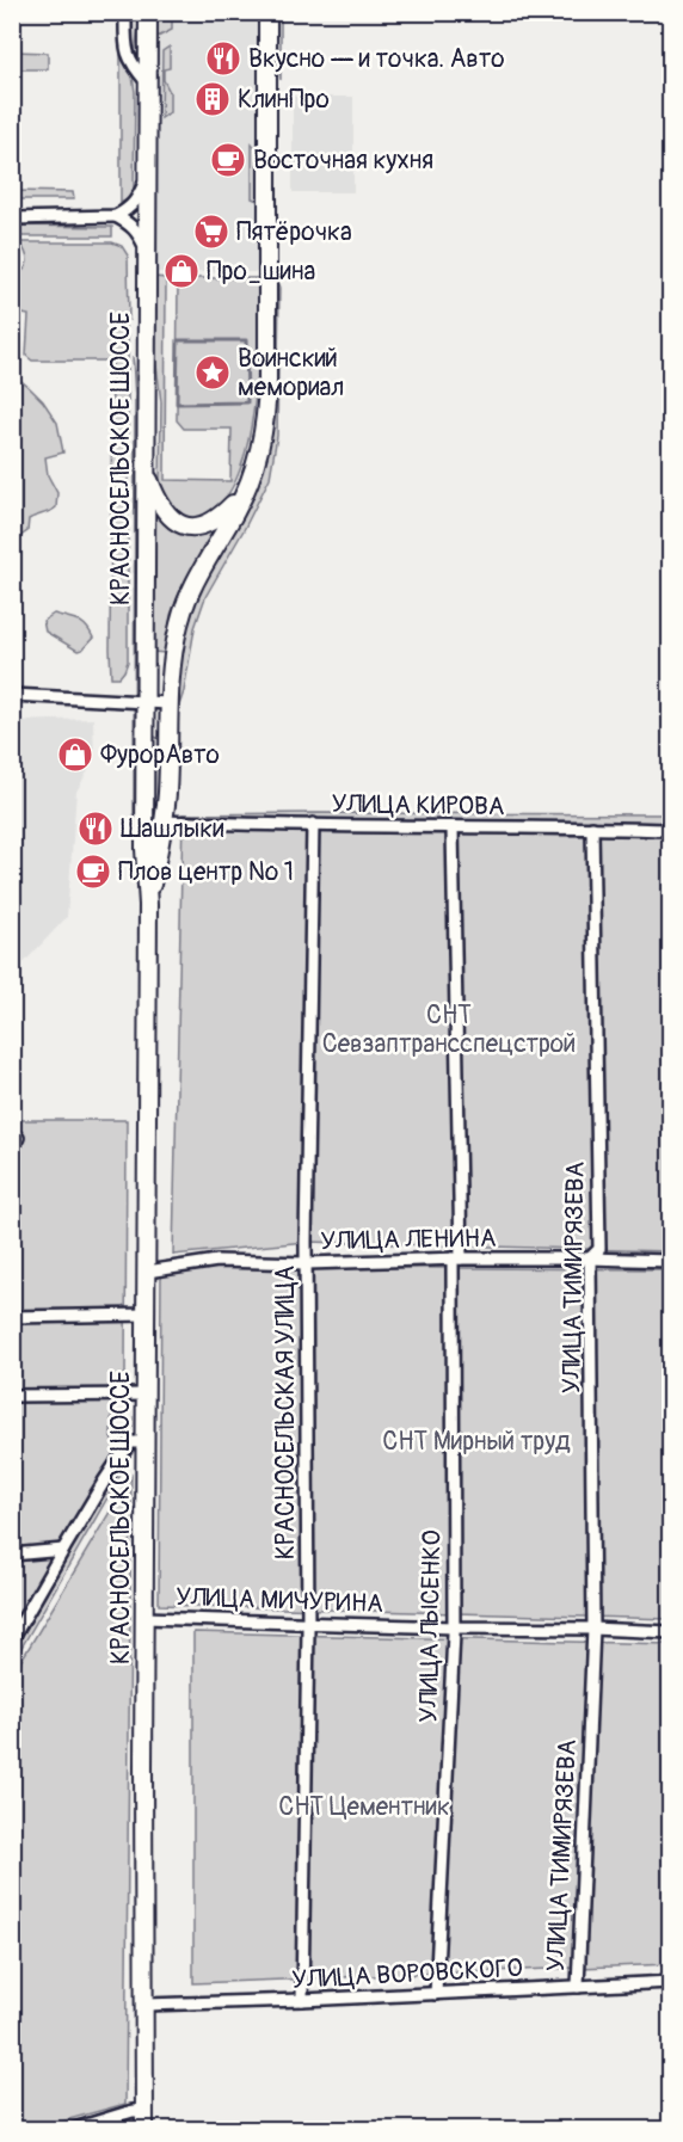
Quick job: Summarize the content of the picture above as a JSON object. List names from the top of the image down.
{
  "streets": {
    "main road": ["КРАСНОСЕЛЬСКОЕ ШОССЕ"],
    "street": [
      "УЛИЦА КИРОВА",
      "УЛИЦА ЛЕНИНА",
      "УЛИЦА ТИМИРЯЗЕВА",
      "КРАСНОСЕЛЬСКАЯ УЛИЦА",
      "УЛИЦА МИЧУРИНА",
      "УЛИЦА ЛЫСЕНКО",
      "УЛИЦА ВОРОВСКОГО"
    ]
  },
  "crossings": [
    ["КРАСНОСЕЛЬСКОЕ ШОССЕ", "УЛИЦА КИРОВА"],
    ["КРАСНОСЕЛЬСКОЕ ШОССЕ", "УЛИЦА ЛЕНИНА"],
    ["КРАСНОСЕЛЬСКОЕ ШОССЕ", "УЛИЦА МИЧУРИНА"],
    ["КРАСНОСЕЛЬСКОЕ ШОССЕ", "УЛИЦА ВОРОВСКОГО"],
    ["УЛИЦА КИРОВА", "УЛИЦА ТИМИРЯЗЕВА"],
    ["УЛИЦА КИРОВА", "КРАСНОСЕЛЬСКАЯ УЛИЦА"],
    ["УЛИЦА КИРОВА", "УЛИЦА ЛЫСЕНКО"],
    ["УЛИЦА ЛЕНИНА", "УЛИЦА ТИМИРЯЗЕВА"],
    ["УЛИЦА ЛЕНИНА", "КРАСНОСЕЛЬСКАЯ УЛИЦА"],
    ["УЛИЦА ЛЕНИНА", "УЛИЦА ЛЫСЕНКО"],
    ["УЛИЦА ТИМИРЯЗЕВА", "УЛИЦА МИЧУРИНА"],
    ["УЛИЦА ТИМИРЯЗЕВА", "УЛИЦА ВОРОВСКОГО"],
    ["КРАСНОСЕЛЬСКАЯ УЛИЦА", "УЛИЦА МИЧУРИНА"],
    ["КРАСНОСЕЛЬСКАЯ УЛИЦА", "УЛИЦА ВОРОВСКОГО"],
    ["УЛИЦА МИЧУРИНА", "УЛИЦА ЛЫСЕНКО"],
    ["УЛИЦА ЛЫСЕНКО", "УЛИЦА ВОРОВСКОГО"]
  ],
  "parks": ["СНТ Севзаптрансспецстрой", "СНТ Мирный труд", "СНТ Цементник"],
  "places": {
    "restaurant": ["Вкусно — и точка. Авто", "Шашлыки"],
    "building": ["КлинПро"],
    "cafe": ["Восточная кухня", "Плов центр № 1"],
    "supermarket": ["Пятёрочка"],
    "shop": ["Про_шина", "ФурорАвто"],
    "place": ["Воинский мемориал"]
  }
}
